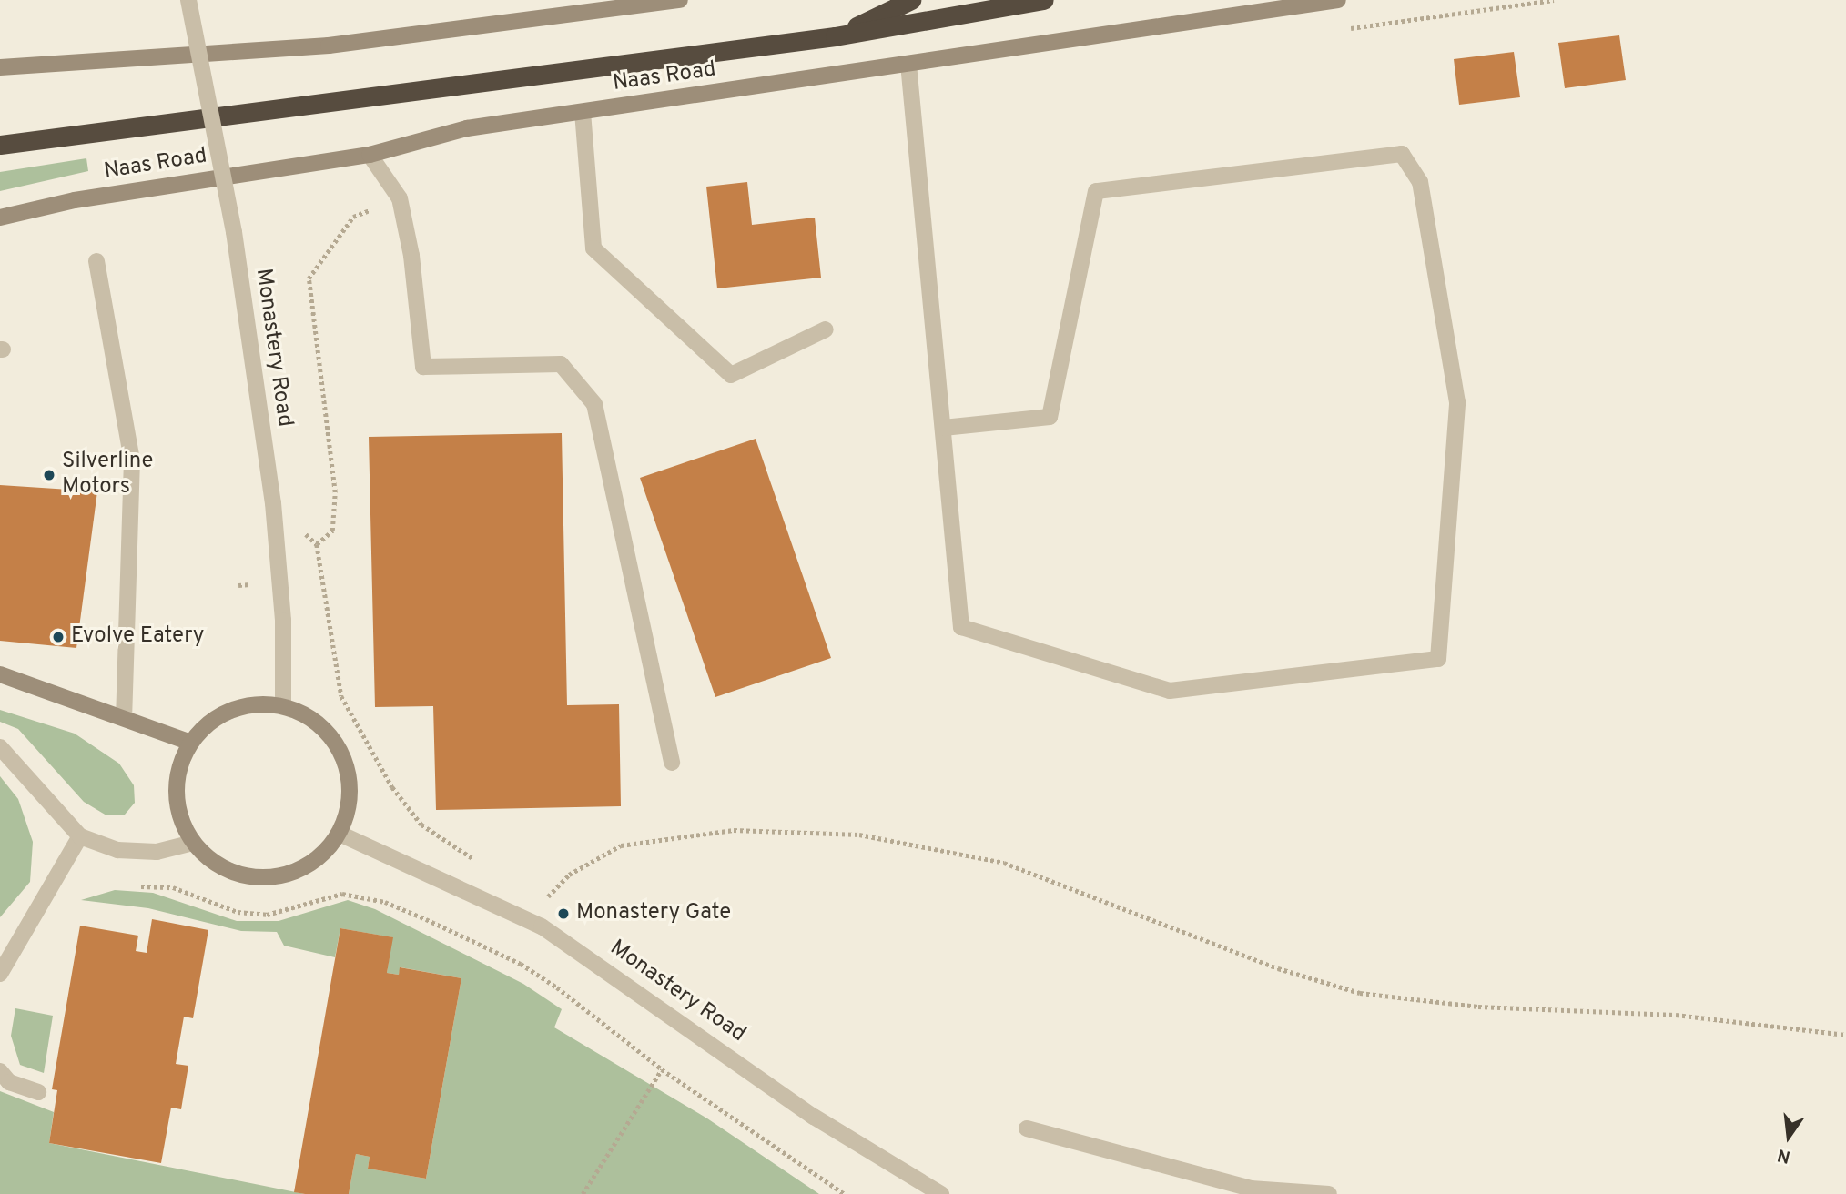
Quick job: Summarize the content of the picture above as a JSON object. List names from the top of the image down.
{
  "streets": {
    "main road": ["Naas Road"],
    "street": ["Monastery Road"]
  },
  "places": ["Silverline Motors", "Evolve Eatery", "Monastery Gate"],
  "north": "bottom"
}
